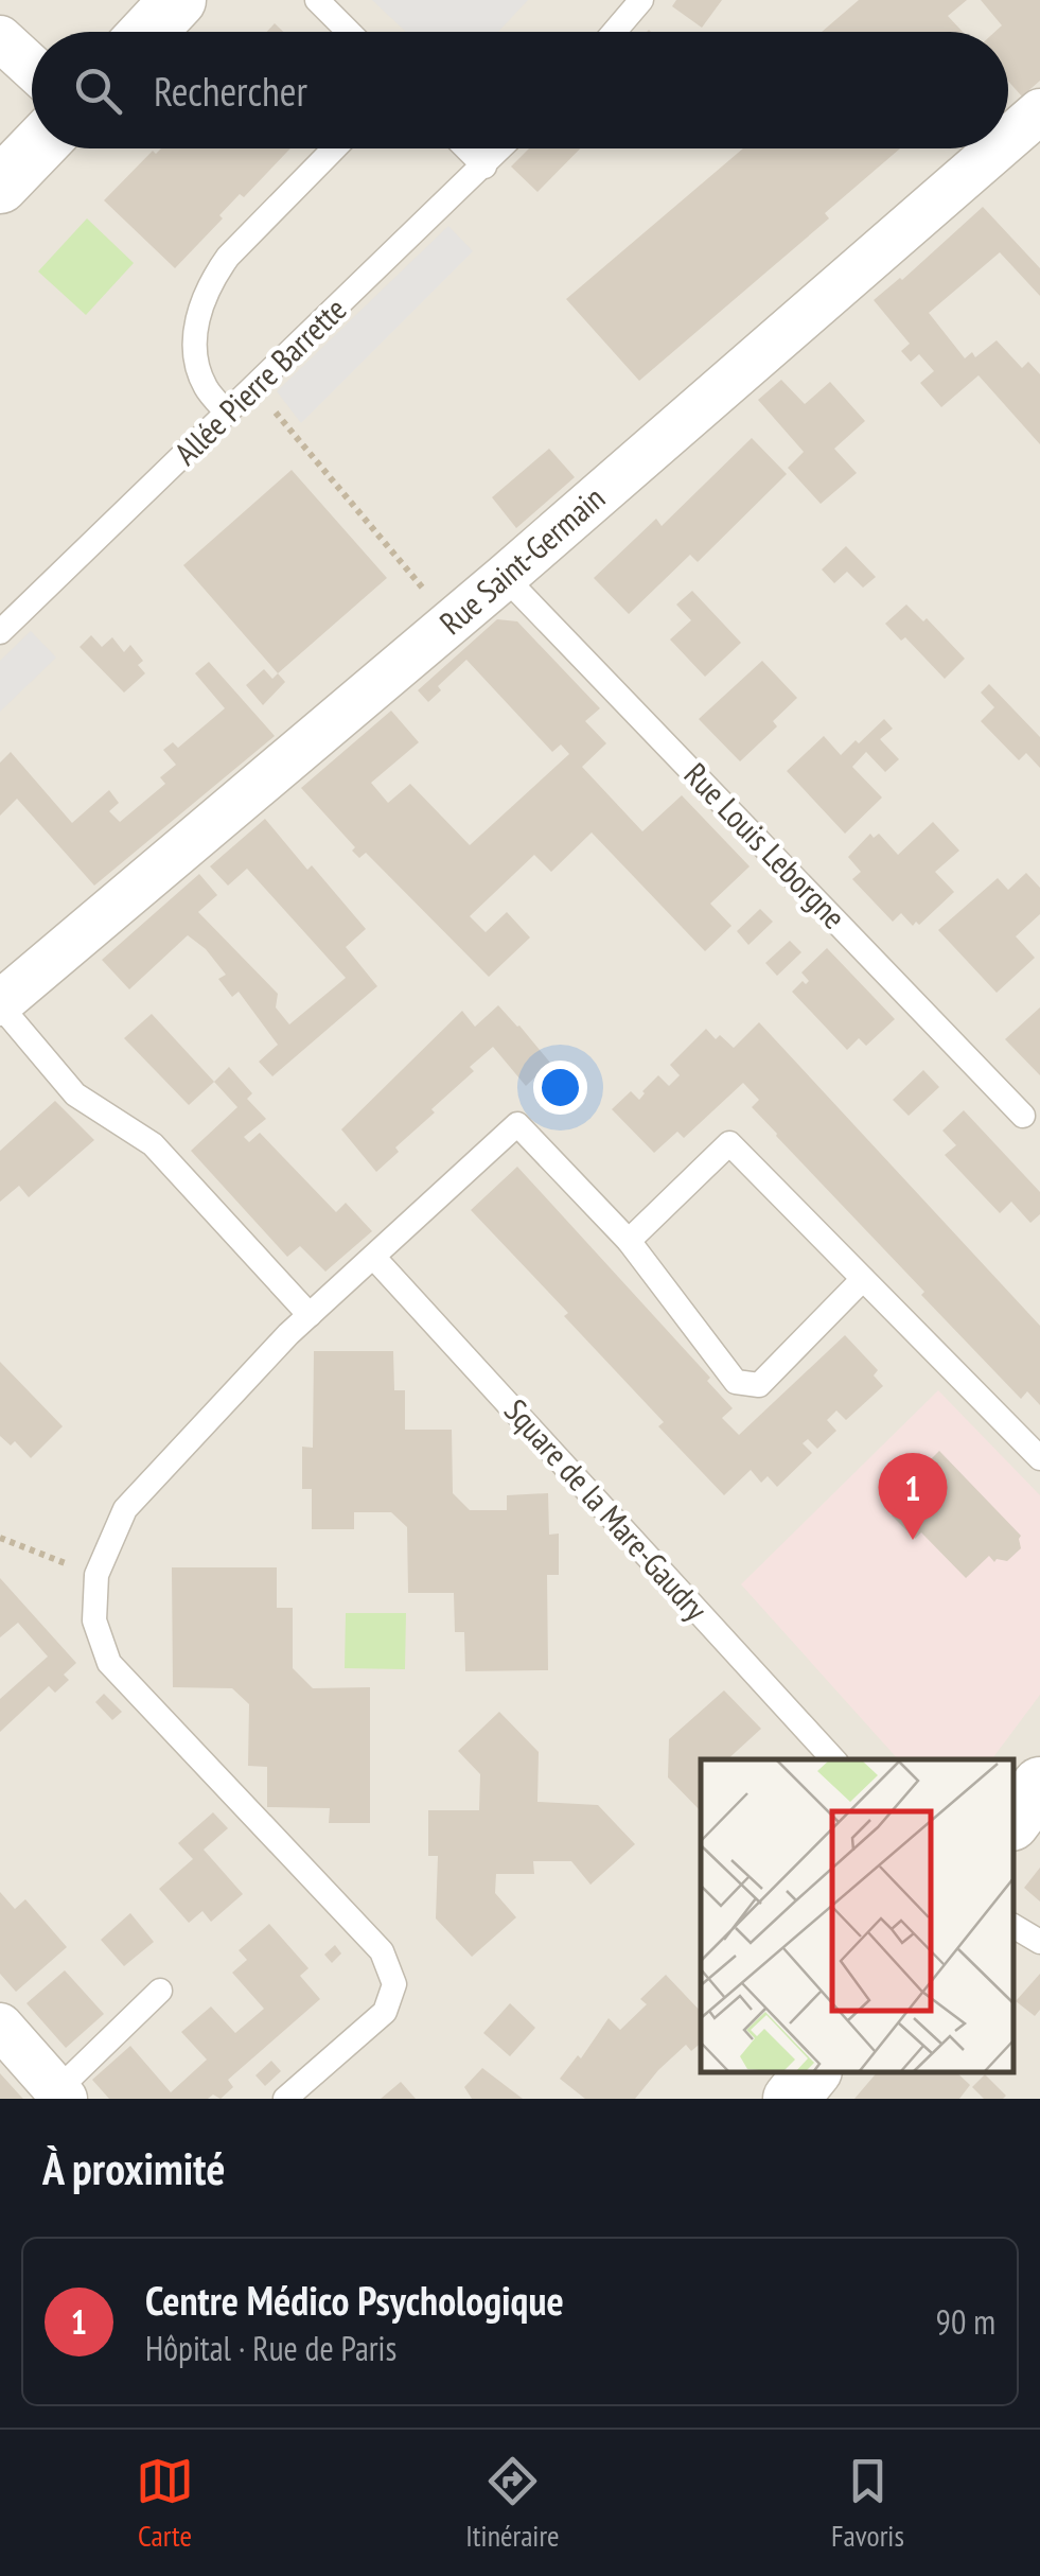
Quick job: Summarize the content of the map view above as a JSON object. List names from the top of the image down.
{
  "streets": {
    "street": ["Rue Saint-Germain"],
    "lane": ["Allée Pierre Barrette", "Rue Louis Leborgne", "Square de la Mare-Gaudry"]
  },
  "crossings": [
    ["Rue Saint-Germain", "Rue Louis Leborgne"]
  ],
  "page": {
    "search": "Rechercher",
    "pins": "1",
    "heading": "À proximité",
    "list": [
      {
        "mark": "1",
        "name": "Centre Médico Psychologique",
        "note": "Hôpital · Rue de Paris",
        "value": "90 m"
      }
    ],
    "nav": ["Carte", "Itinéraire", "Favoris"]
  }
}
